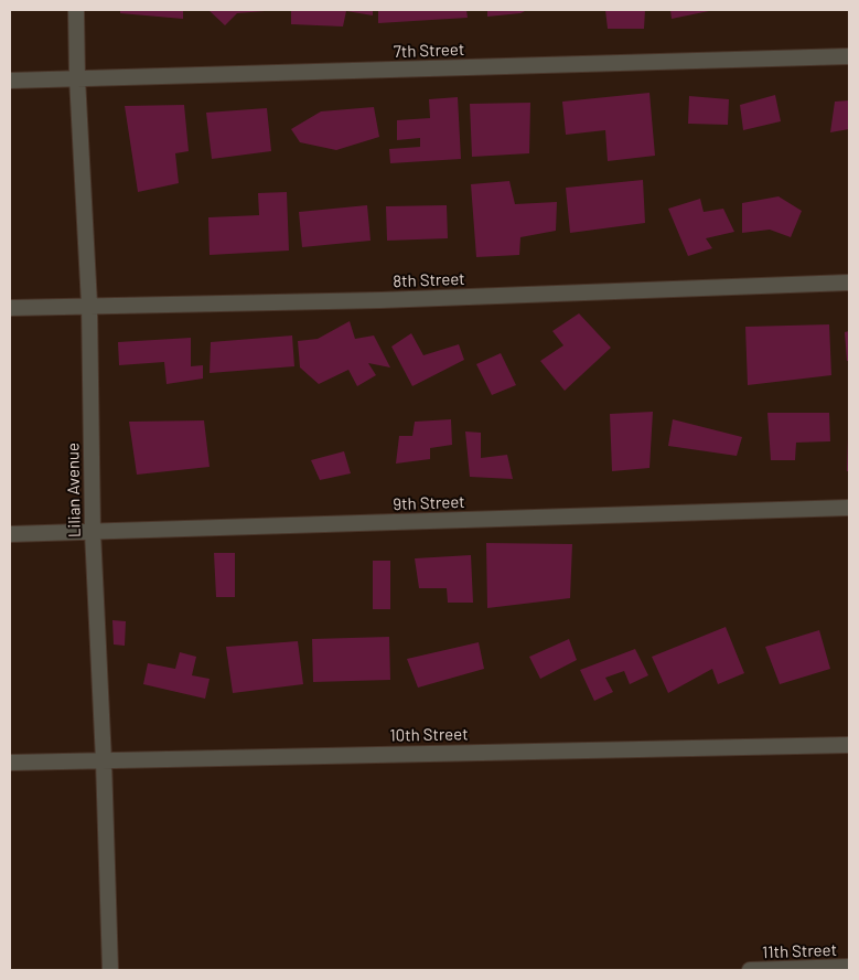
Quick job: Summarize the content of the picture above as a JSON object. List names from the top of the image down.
{
  "streets": {
    "street": [
      "7th Street",
      "8th Street",
      "Lilian Avenue",
      "9th Street",
      "10th Street",
      "11th Street"
    ]
  },
  "crossings": [
    ["7th Street", "Lilian Avenue"],
    ["8th Street", "Lilian Avenue"],
    ["Lilian Avenue", "9th Street"],
    ["Lilian Avenue", "10th Street"]
  ]
}
